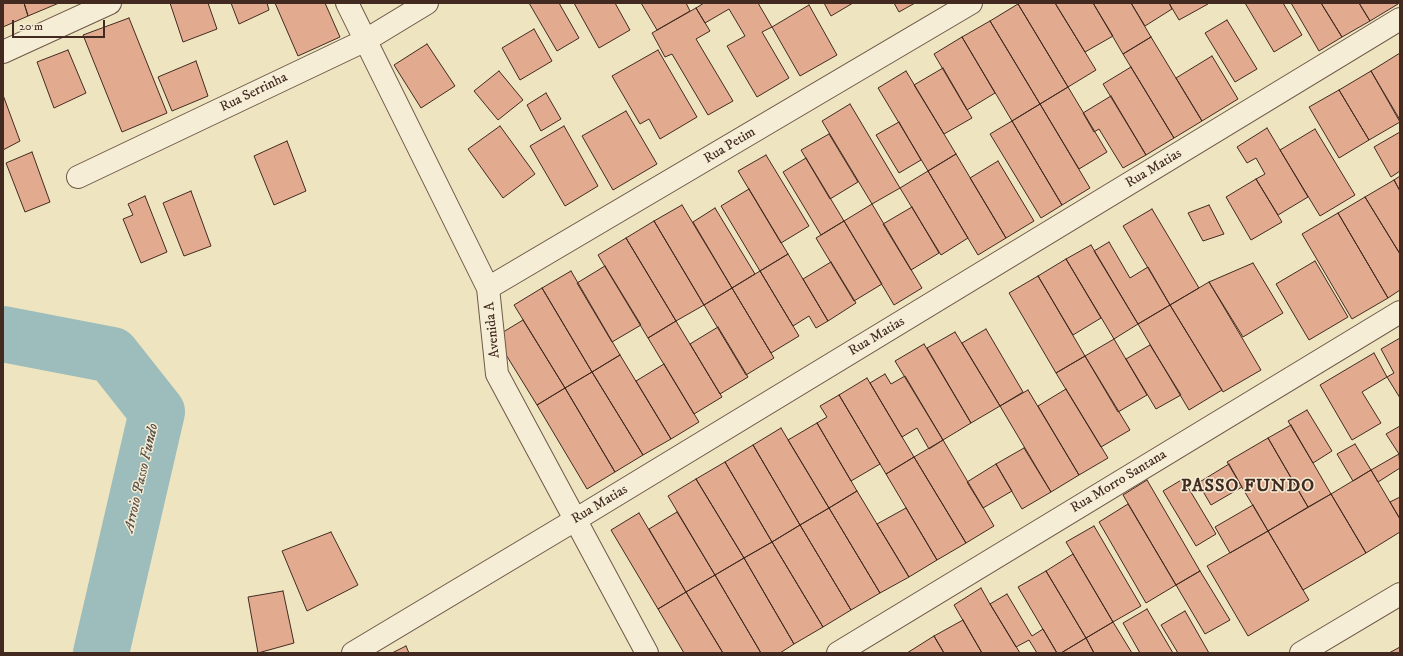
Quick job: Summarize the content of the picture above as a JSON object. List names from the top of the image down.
{
  "streets": {
    "street": [
      "Rua Serrinha",
      "Rua Petim",
      "Rua Matias",
      "Avenida A",
      "Rua Morro Santana"
    ]
  },
  "crossings": [
    ["Rua Serrinha", "Avenida A"],
    ["Rua Petim", "Avenida A"],
    ["Rua Matias", "Avenida A"]
  ],
  "districts": ["PASSO FUNDO"],
  "water": ["Arroio Passo Fundo"],
  "scale_bar": "20 m"
}
